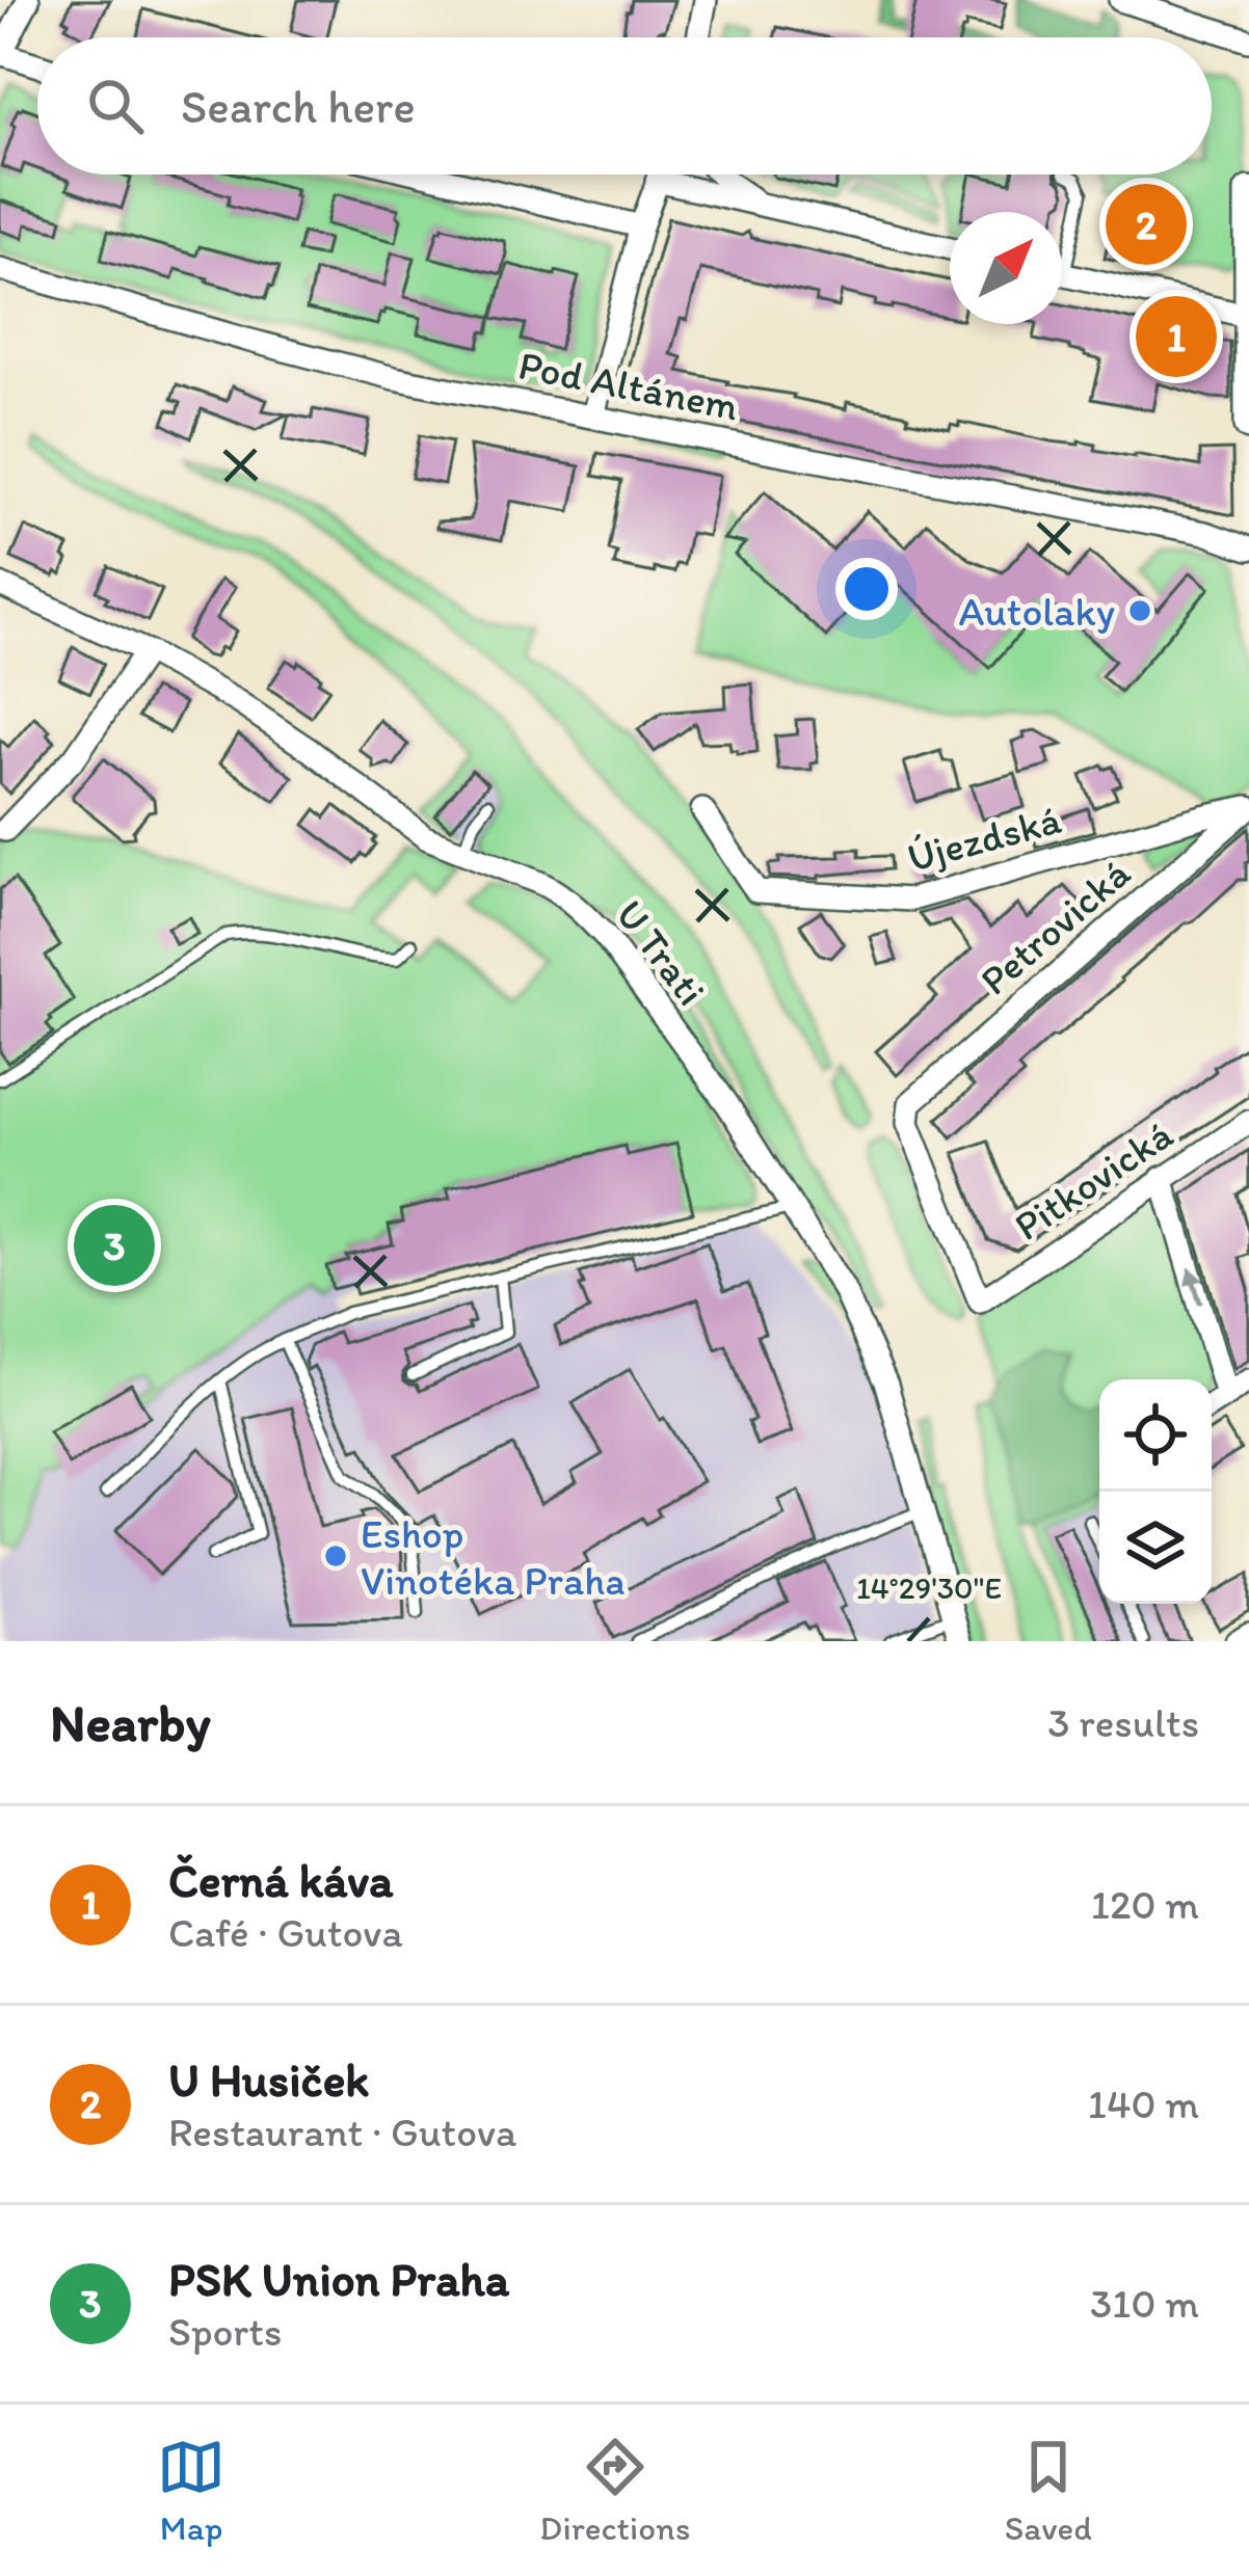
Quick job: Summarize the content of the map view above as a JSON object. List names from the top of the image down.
{
  "streets": {
    "street": [
      "Pod Altánem",
      "Újezdská",
      "Petrovická",
      "U Trati",
      "Pitkovická"
    ]
  },
  "crossings": [
    ["Újezdská", "Petrovická"],
    ["Petrovická", "Pitkovická"]
  ],
  "places": ["Autolaky", "Eshop Vinotéka Praha"],
  "north": "top right",
  "page": {
    "search": "Search here",
    "pins": ["2", "1", "3"],
    "heading": ["Nearby", "3 results"],
    "list": [
      {
        "mark": "1",
        "name": "Černá káva",
        "note": "Café · Gutova",
        "value": "120 m"
      },
      {
        "mark": "2",
        "name": "U Husiček",
        "note": "Restaurant · Gutova",
        "value": "140 m"
      },
      {
        "mark": "3",
        "name": "PSK Union Praha",
        "note": "Sports",
        "value": "310 m"
      }
    ],
    "nav": ["Map", "Directions", "Saved"]
  },
  "coordinates": ["14°29'30\"E"]
}
